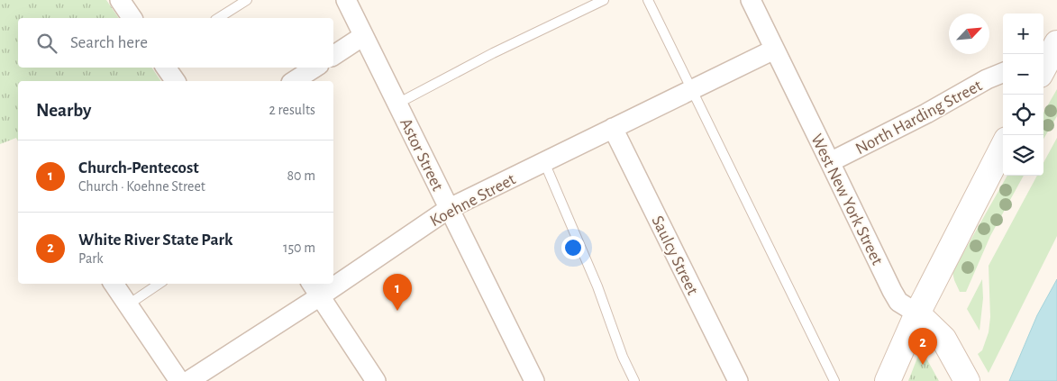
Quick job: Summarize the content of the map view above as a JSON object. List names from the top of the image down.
{
  "streets": {
    "main road": ["West New York Street"],
    "street": [
      "North Harding Street",
      "Astor Street",
      "Koehne Street",
      "Saulcy Street"
    ]
  },
  "crossings": [
    ["North Harding Street", "West New York Street"],
    ["Astor Street", "Koehne Street"],
    ["Koehne Street", "West New York Street"],
    ["Koehne Street", "Saulcy Street"]
  ],
  "north": "top right",
  "page": {
    "map_buttons": ["+", "−"],
    "search": "Search here",
    "heading": ["Nearby", "2 results"],
    "list": [
      {
        "mark": "1",
        "name": "Church-Pentecost",
        "note": "Church · Koehne Street",
        "value": "80 m"
      },
      {
        "mark": "2",
        "name": "White River State Park",
        "note": "Park",
        "value": "150 m"
      }
    ],
    "pins": ["1", "2"]
  }
}
